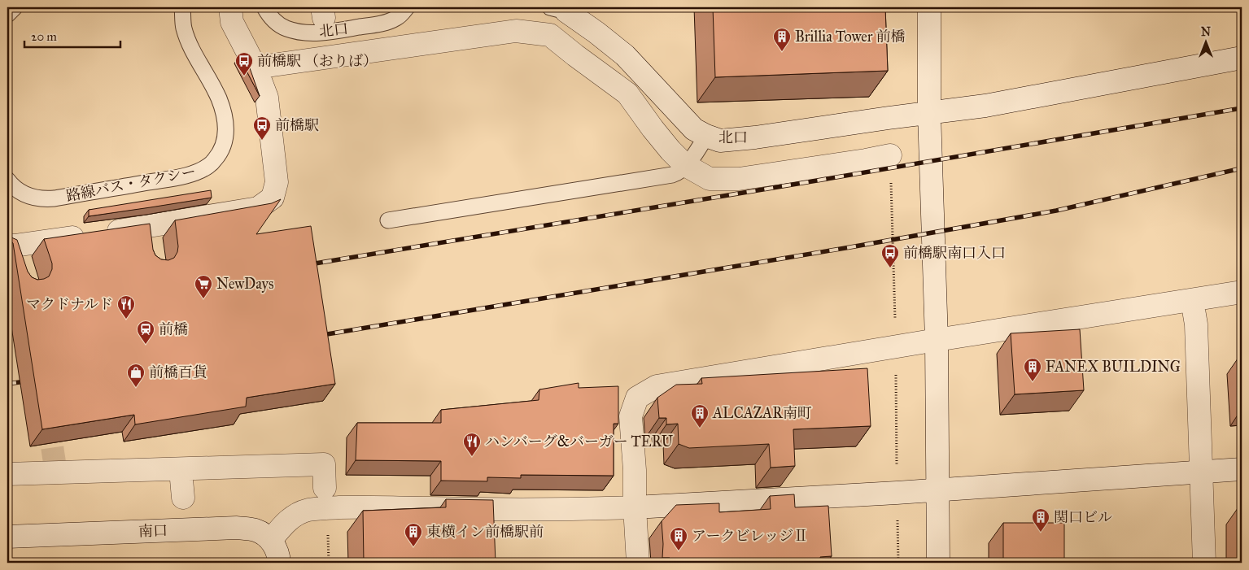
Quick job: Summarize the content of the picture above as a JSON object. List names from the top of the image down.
{
  "streets": {
    "street": ["北口", "南口"],
    "lane": ["路線バス・タクシー"]
  },
  "places": {
    "building": [
      "Brillia Tower 前橋",
      "FANEX BUILDING",
      "ALCAZAR南町",
      "関口ビル",
      "東横イン前橋駅前",
      "アークビレッジⅡ"
    ],
    "bus stop": ["前橋駅 （おりば）", "前橋駅", "前橋駅南口入口"],
    "supermarket": ["NewDays"],
    "restaurant": ["マクドナルド", "ハンバーグ&バーガー TERU"],
    "station": ["前橋"],
    "shop": ["前橋百貨"]
  },
  "scale_bar": "20 m",
  "north": "top"
}
